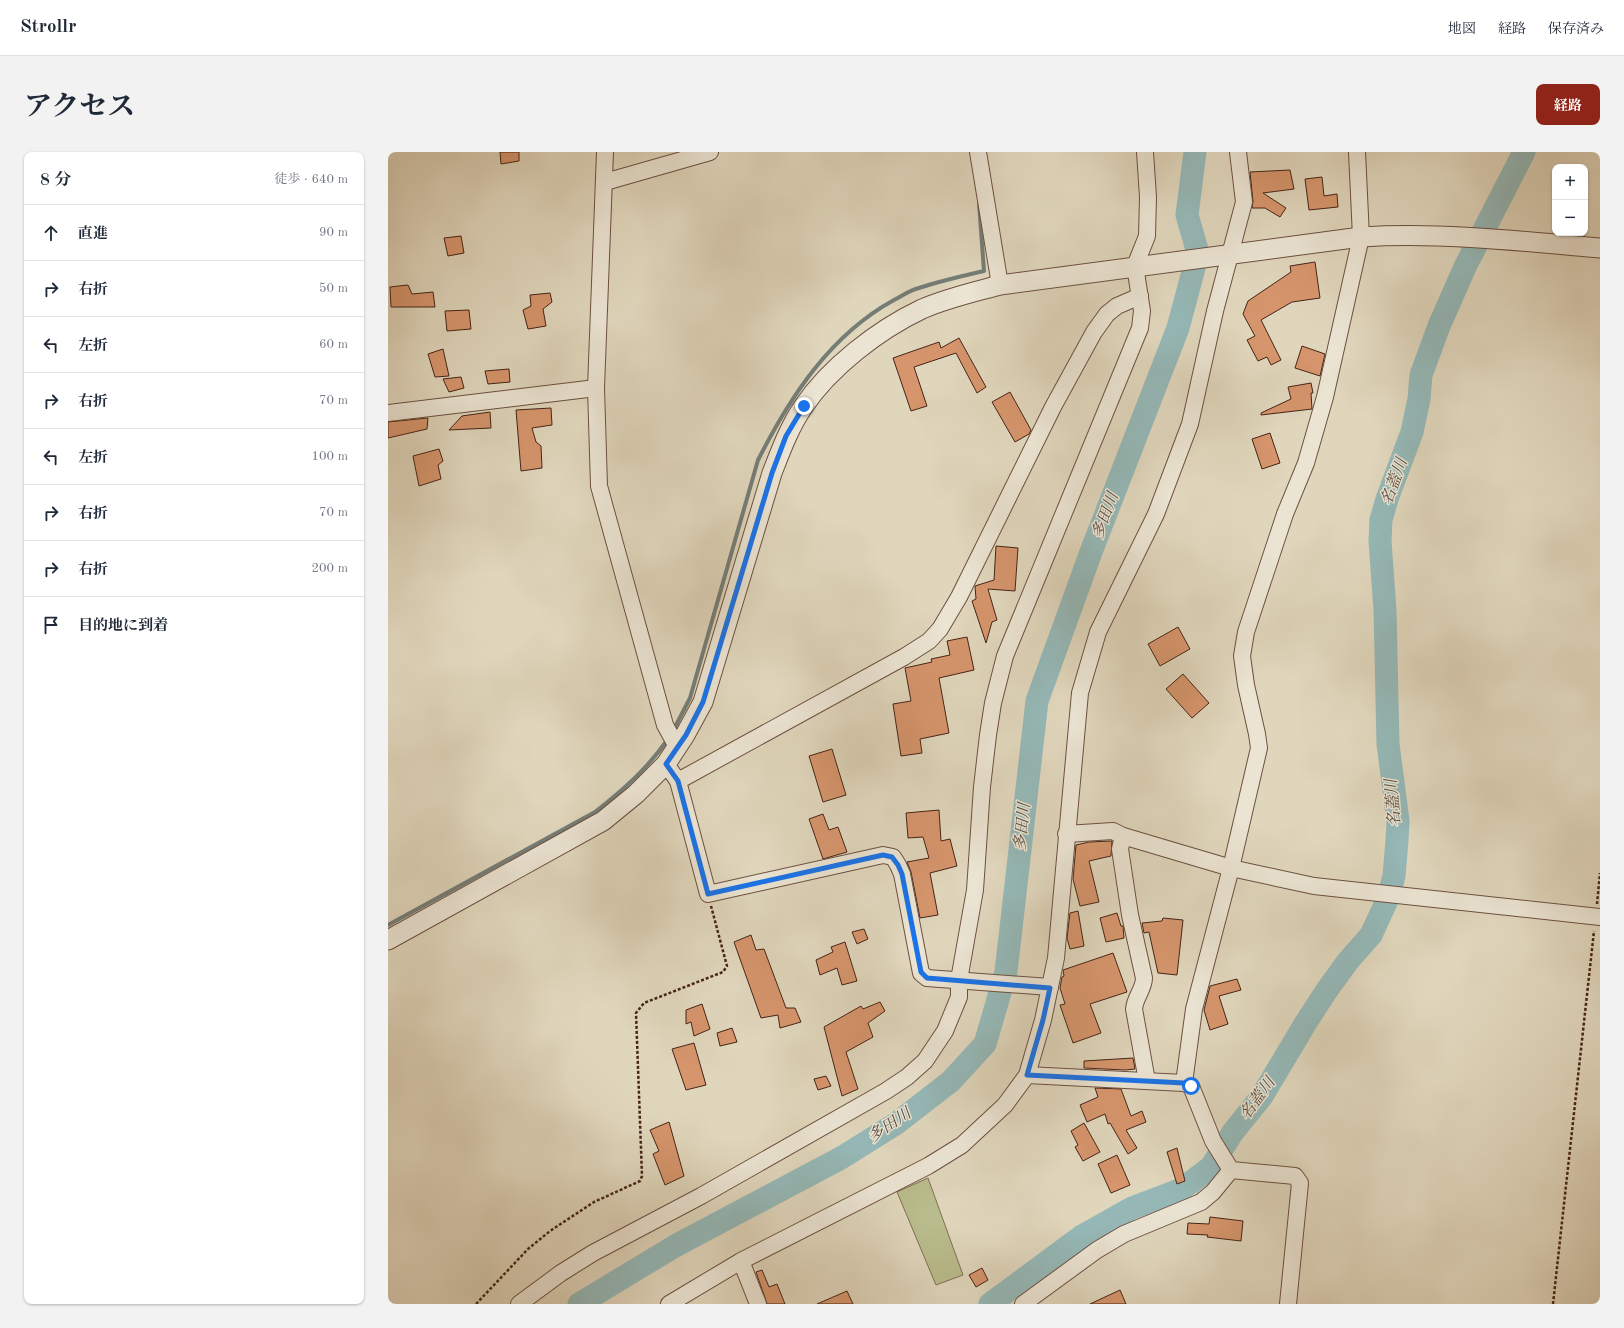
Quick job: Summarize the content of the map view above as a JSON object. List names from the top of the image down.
{
  "water": ["名蓋川", "多田川"],
  "page": {
    "header": "Strollr",
    "nav": ["地図", "経路", "保存済み"],
    "title": "アクセス",
    "buttons": "経路",
    "heading": ["8 分", "徒歩 · 640 m"],
    "map_buttons": ["+", "−"],
    "list": [
      ["直進", "90 m"],
      ["右折", "50 m"],
      ["左折", "60 m"],
      ["右折", "70 m"],
      ["左折", "100 m"],
      ["右折", "70 m"],
      ["右折", "200 m"],
      "目的地に到着"
    ]
  }
}
